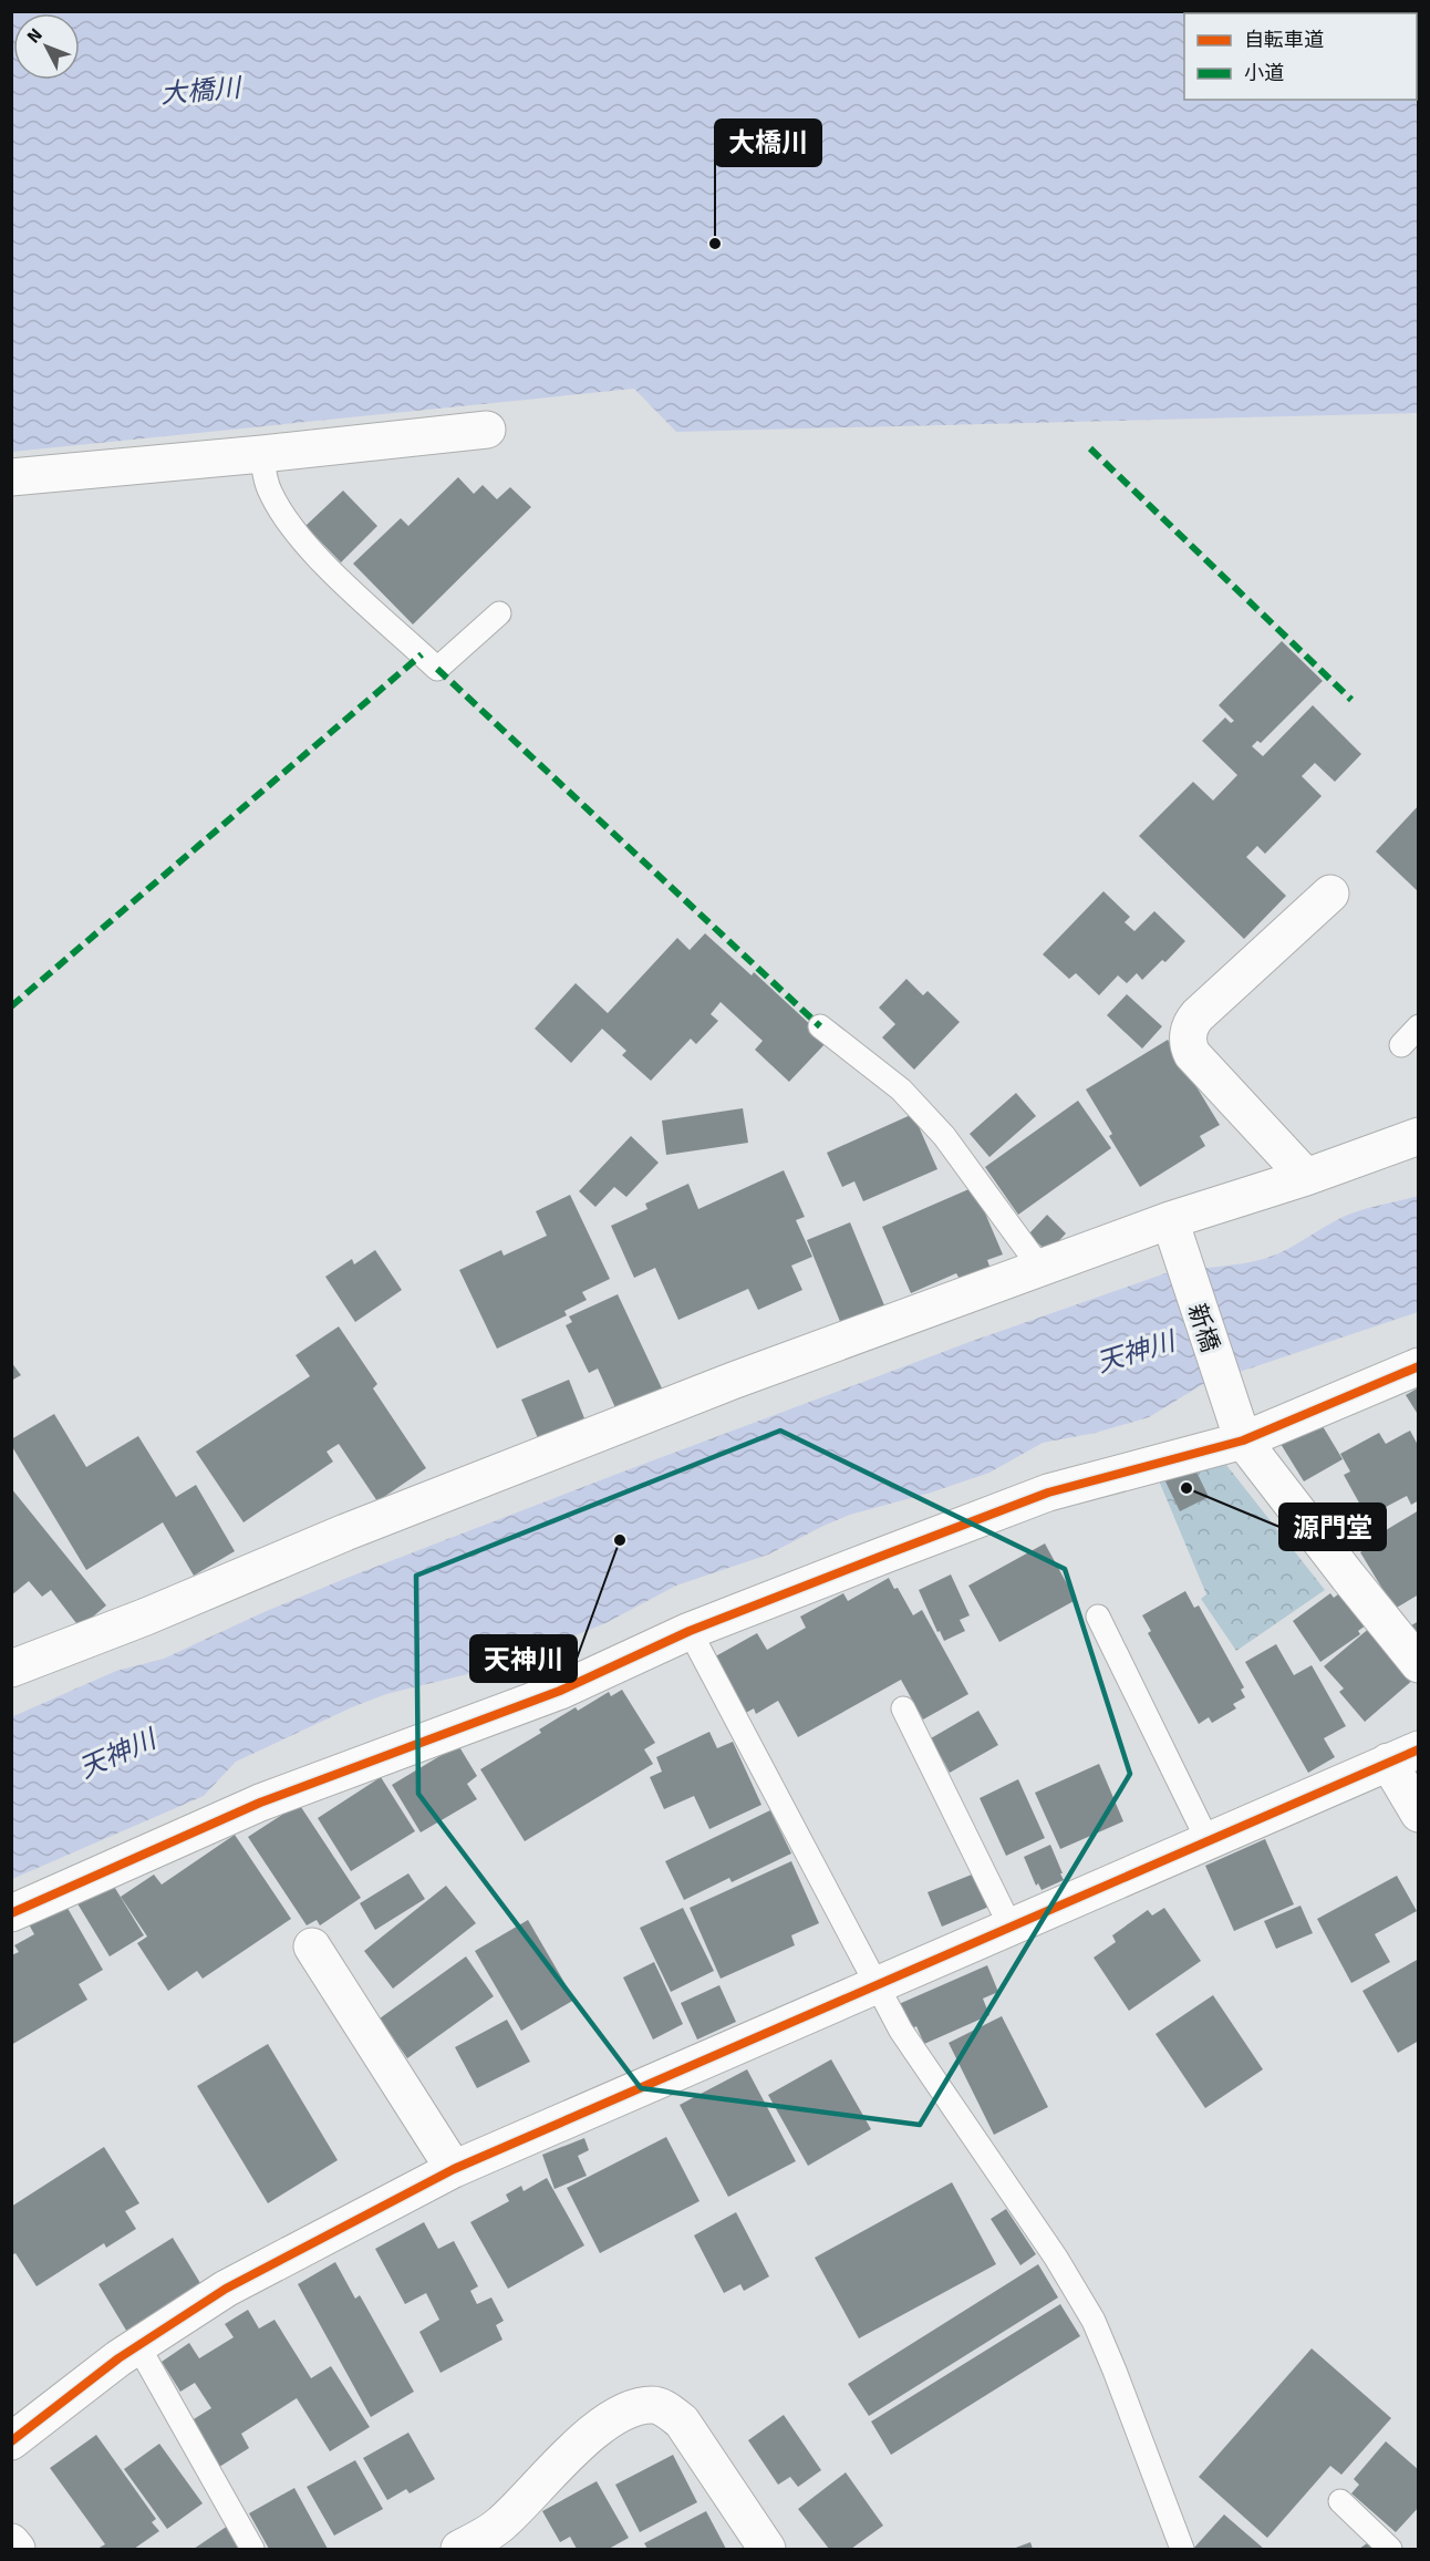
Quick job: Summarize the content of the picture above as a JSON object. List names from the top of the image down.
{
  "streets": {
    "street": ["新橋"]
  },
  "water": ["大橋川", "天神川"],
  "places": ["大橋川", "源門堂", "天神川"],
  "legend": ["自転車道", "小道"],
  "north": "top left"
}
